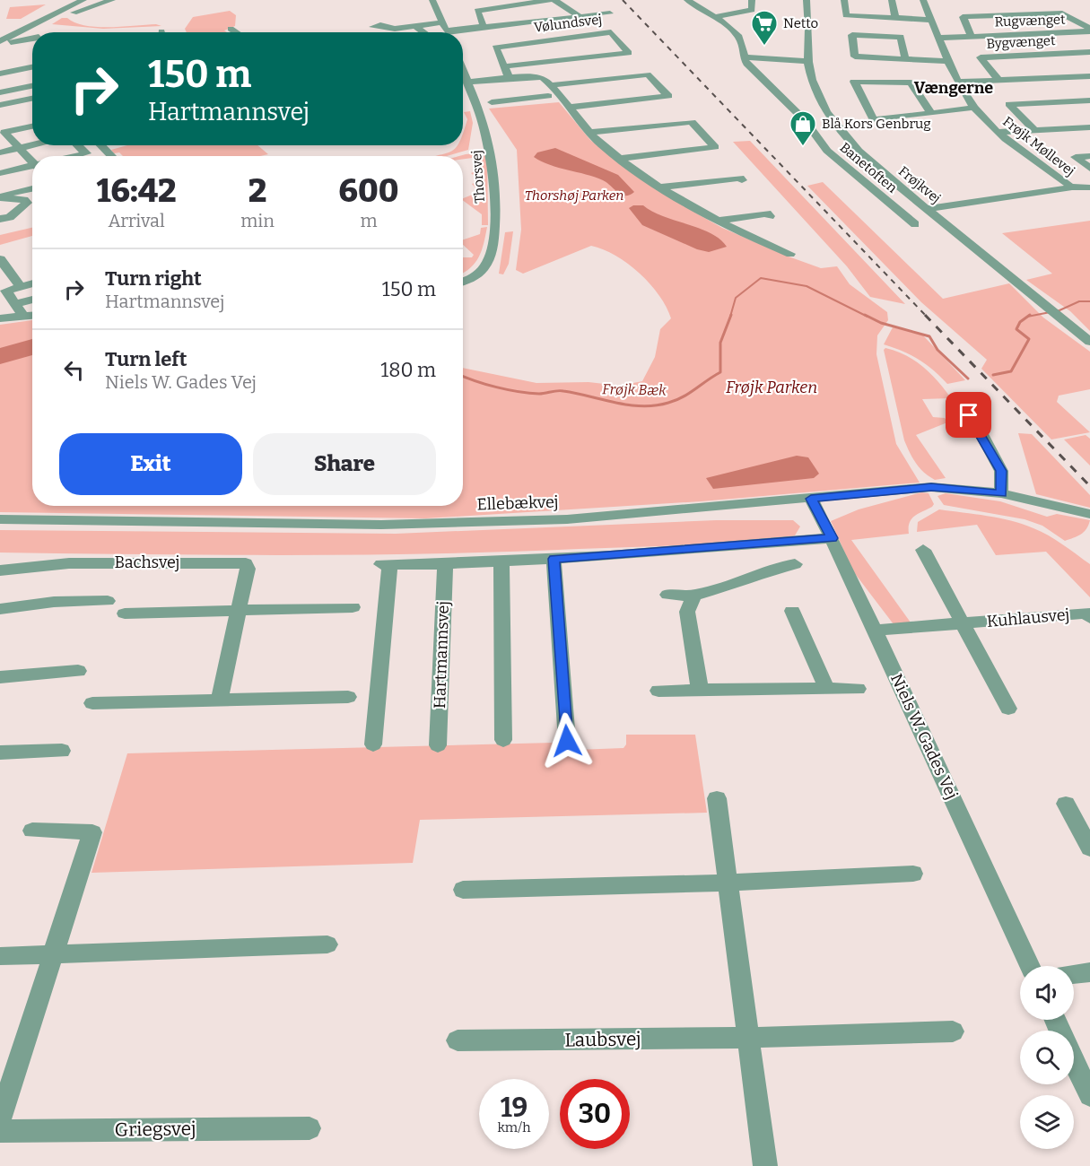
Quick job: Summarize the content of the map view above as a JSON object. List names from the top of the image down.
{
  "streets": {
    "street": [
      "Rugvænget",
      "Vølundsvej",
      "Bygvænget",
      "Frøjk Møllevej",
      "Banetoften",
      "Thorsvej",
      "Frøjkvej",
      "Ellebækvej",
      "Bachsvej",
      "Kuhlausvej",
      "Hartmannsvej",
      "Niels W. Gades Vej",
      "Laubsvej",
      "Griegsvej"
    ]
  },
  "crossings": [
    ["Rugvænget", "Frøjk Møllevej"],
    ["Frøjk Møllevej", "Frøjkvej"],
    ["Ellebækvej", "Niels W. Gades Vej"],
    ["Kuhlausvej", "Niels W. Gades Vej"]
  ],
  "districts": ["Vængerne"],
  "water": ["Frøjk Bæk"],
  "parks": ["Thorshøj Parken", "Frøjk Parken"],
  "places": {
    "supermarket": ["Netto"],
    "shop": ["Blå Kors Genbrug"]
  },
  "page": {
    "turn": ["150 m", "Hartmannsvej"],
    "eta": [
      "16:42",
      "Arrival",
      "2",
      "min",
      "600",
      "m"
    ],
    "list": [
      {
        "name": "Turn right",
        "note": "Hartmannsvej",
        "value": "150 m"
      },
      {
        "name": "Turn left",
        "note": "Niels W. Gades Vej",
        "value": "180 m"
      }
    ],
    "buttons": ["Exit", "Share"],
    "speed": "19 km/h",
    "limit": "30"
  }
}
